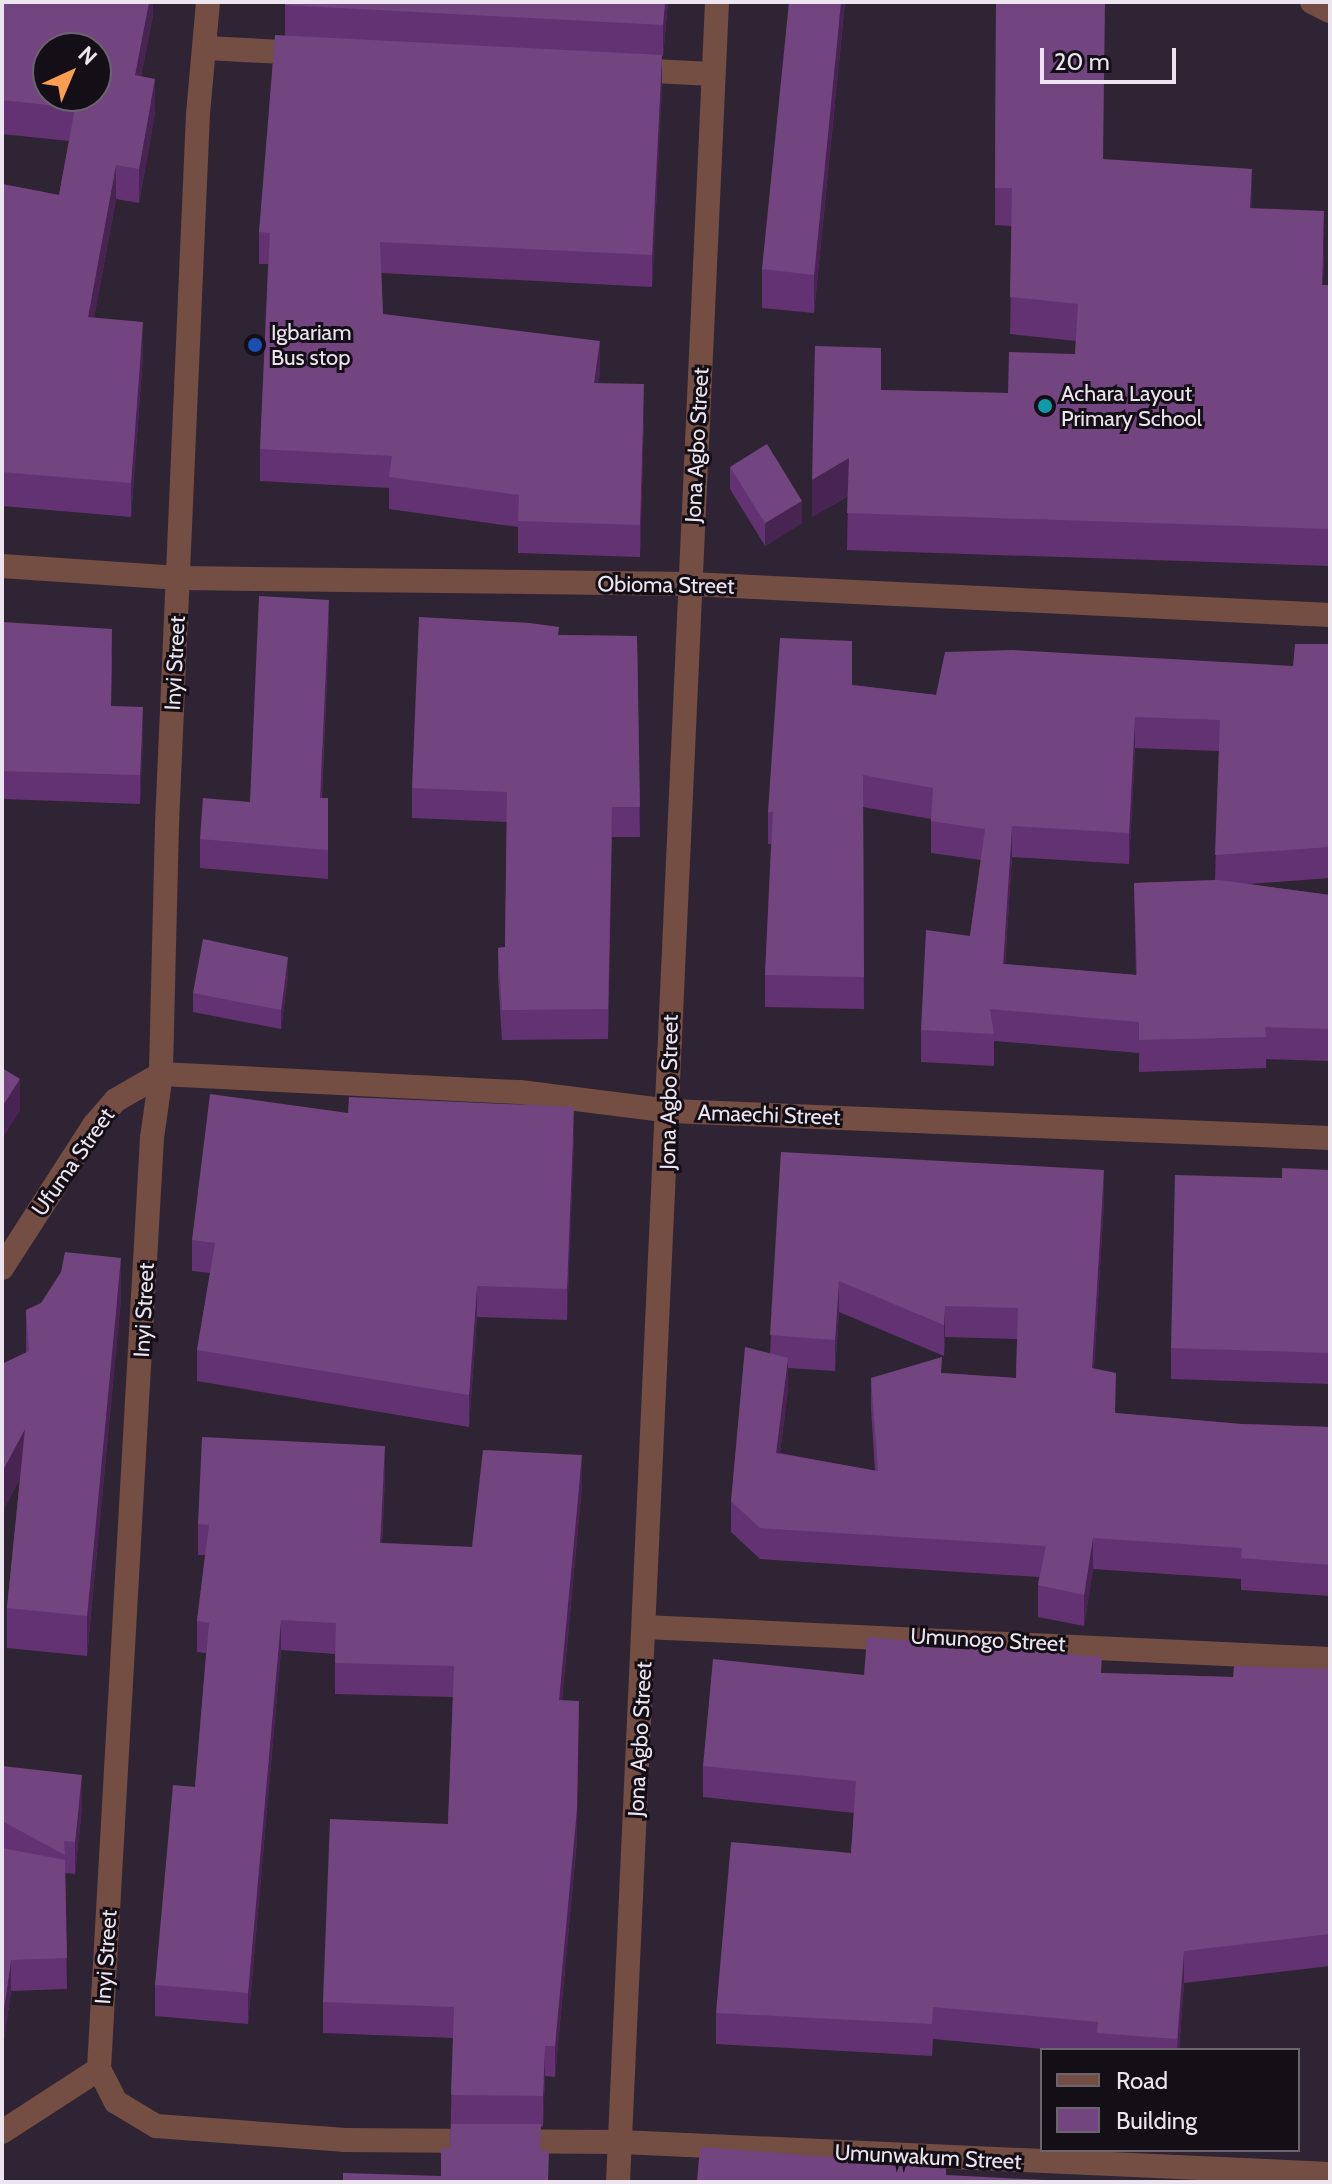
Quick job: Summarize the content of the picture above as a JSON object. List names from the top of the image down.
{
  "streets": {
    "street": [
      "Jona Agbo Street",
      "Obioma Street",
      "Inyi Street",
      "Amaechi Street",
      "Ufuma Street",
      "Umunogo Street",
      "Umunwakum Street"
    ]
  },
  "crossings": [
    ["Jona Agbo Street", "Obioma Street"],
    ["Jona Agbo Street", "Amaechi Street"],
    ["Jona Agbo Street", "Umunogo Street"],
    ["Jona Agbo Street", "Umunwakum Street"],
    ["Obioma Street", "Inyi Street"],
    ["Inyi Street", "Amaechi Street"],
    ["Inyi Street", "Ufuma Street"],
    ["Amaechi Street", "Ufuma Street"]
  ],
  "places": ["Igbariam Bus stop", "Achara Layout Primary School"],
  "legend": ["Road", "Building"],
  "scale_bar": "20 m",
  "north": "top right"
}
